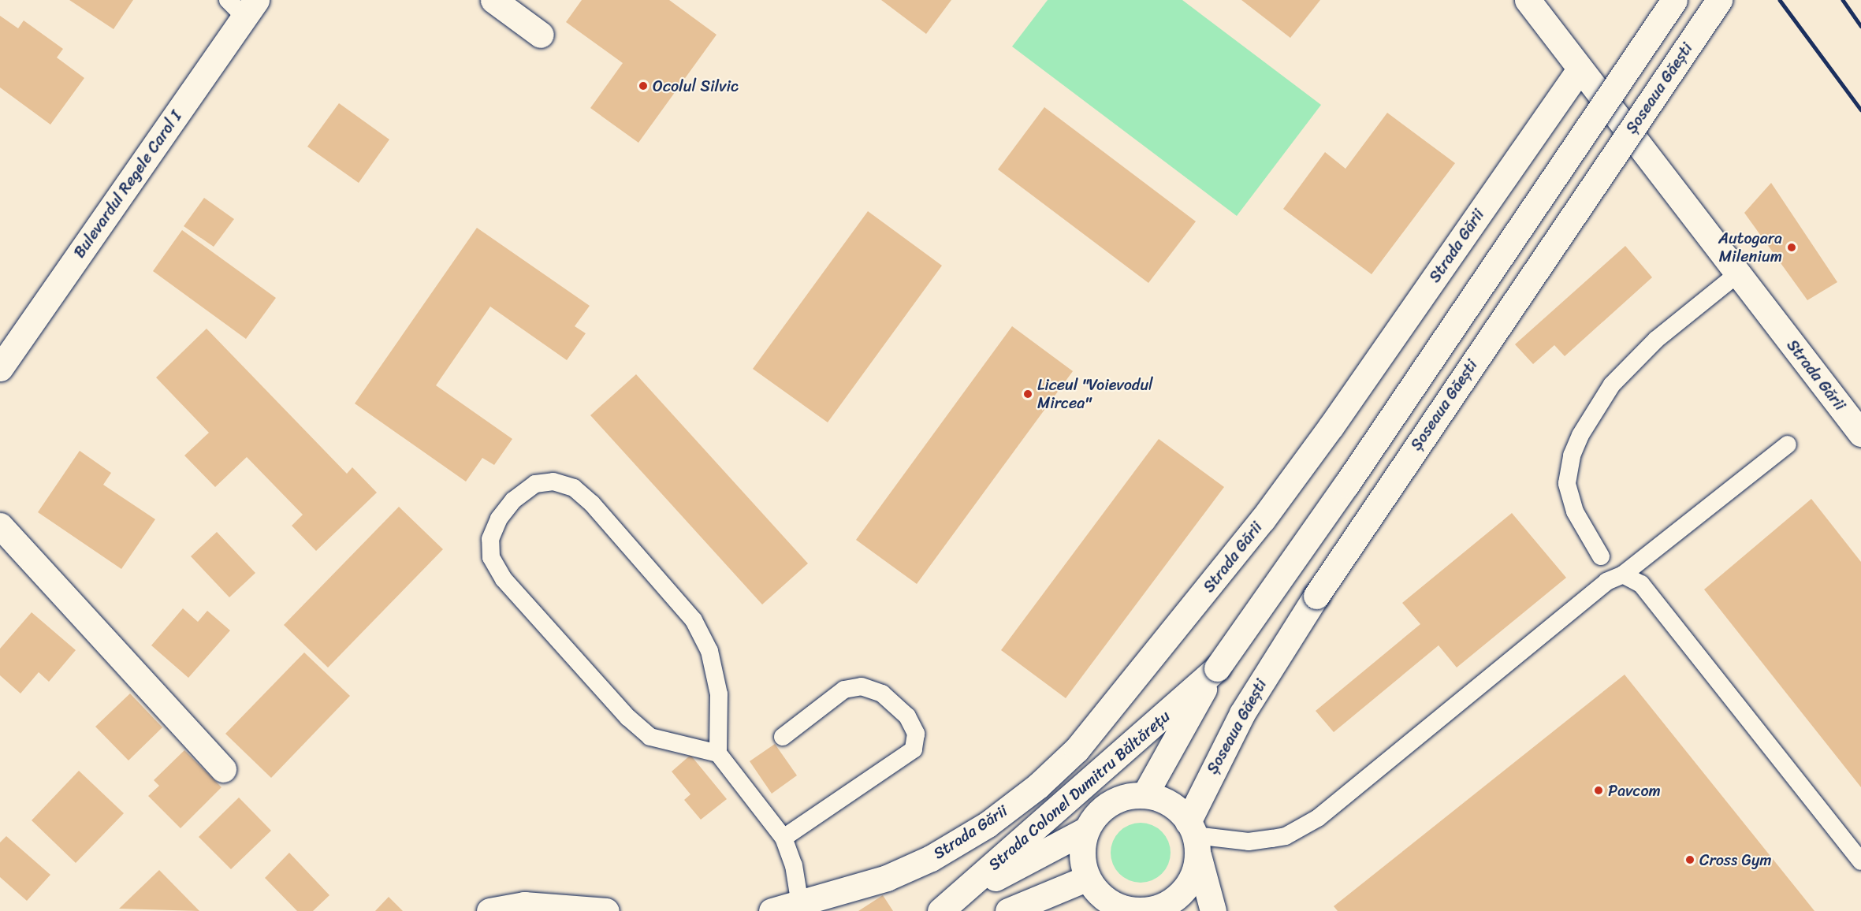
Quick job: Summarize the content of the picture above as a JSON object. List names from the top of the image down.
{
  "streets": {
    "main road": [
      "Șoseaua Găești",
      "Bulevardul Regele Carol I",
      "Strada Gării",
      "Strada Colonel Dumitru Băltărețu"
    ]
  },
  "places": [
    "Ocolul Silvic",
    "Autogara Milenium",
    "Liceul \"Voievodul Mircea\"",
    "Pavcom",
    "Cross Gym"
  ]
}
